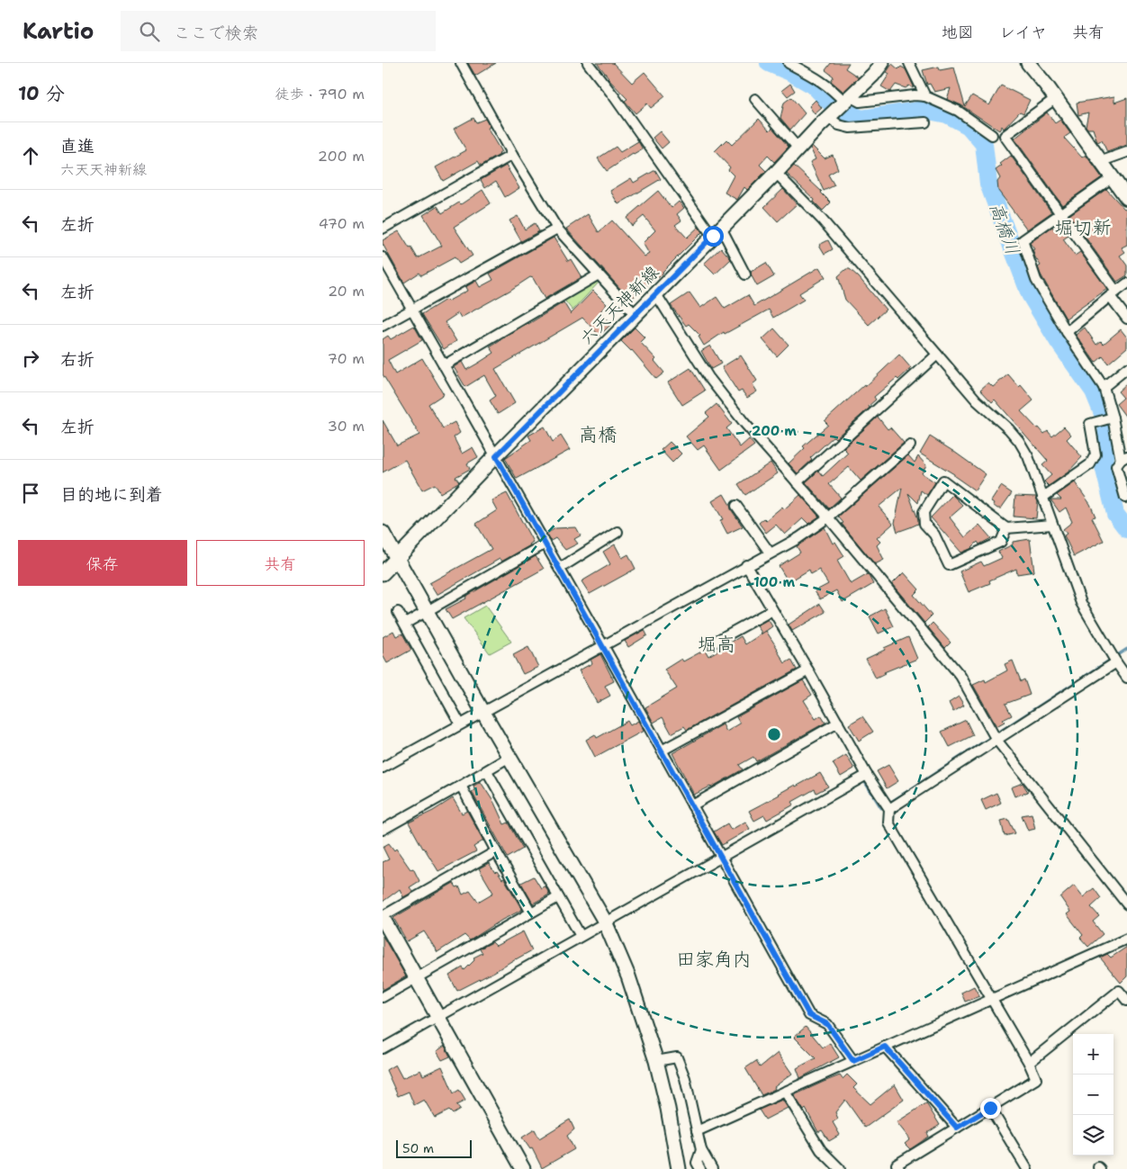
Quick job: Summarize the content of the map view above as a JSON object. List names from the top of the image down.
{
  "streets": {
    "street": ["六天天神新線"]
  },
  "districts": [
    "堀切新",
    "高橋",
    "堀高",
    "田家角内"
  ],
  "water": ["高橋川"],
  "scale_bar": "50 m",
  "page": {
    "header": "Kartio",
    "search": "ここで検索",
    "nav": ["地図", "レイヤ", "共有"],
    "heading": ["10 分", "徒歩 · 790 m"],
    "list": [
      ["直進", "六天天神新線", "200 m"],
      ["左折", "470 m"],
      ["左折", "20 m"],
      ["右折", "70 m"],
      ["左折", "30 m"],
      "目的地に到着"
    ],
    "buttons": ["保存", "共有"],
    "map_buttons": ["+", "−"],
    "scale": "50 m"
  },
  "rings": ["200 m", "100 m"]
}
